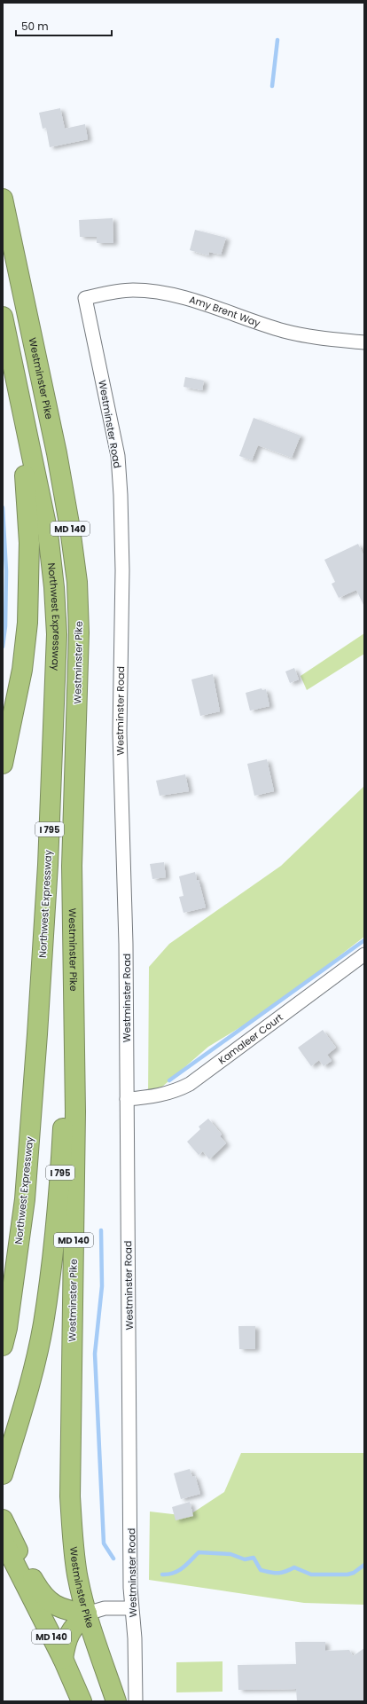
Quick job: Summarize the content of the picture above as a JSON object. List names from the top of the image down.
{
  "streets": {
    "highway": [
      "Westminster Pike",
      "MD 140",
      "Northwest Expressway",
      "I 795"
    ],
    "street": ["Amy Brent Way", "Westminster Road", "Kamaleer Court"]
  },
  "crossings": [
    ["Amy Brent Way", "Westminster Road"],
    ["Westminster Pike", "I 795"],
    ["Westminster Road", "Kamaleer Court"]
  ],
  "scale_bar": "50 m"
}
